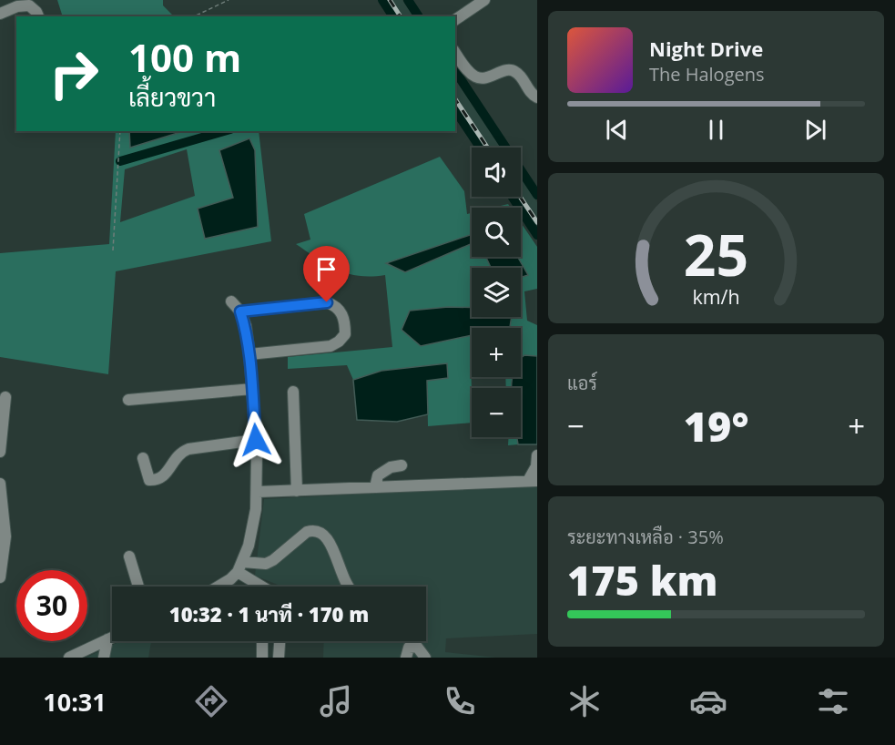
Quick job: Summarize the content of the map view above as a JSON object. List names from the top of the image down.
{
  "page": {
    "turn": ["100 m", "เลี้ยวขวา"],
    "song": ["Night Drive", "The Halogens"],
    "map_buttons": ["+", "−"],
    "tile": [
      "แอร์",
      ["ระยะทางเหลือ · 35%", "175 km"]
    ],
    "heat": ["−", "19°", "+"],
    "limit": "30",
    "trip": "10:32 · 1 นาที · 170 m",
    "tabs": "10:31",
    "gauge": ["25", "km/h"]
  }
}
